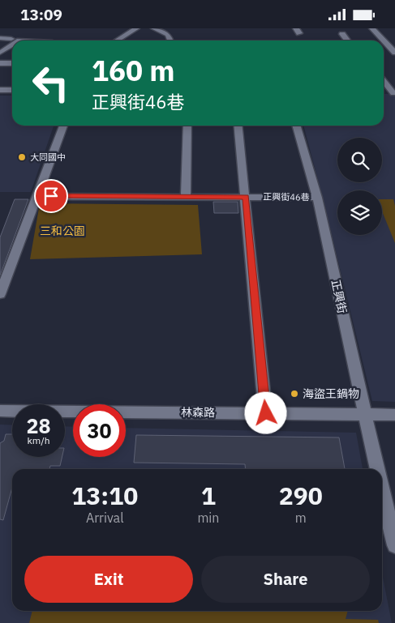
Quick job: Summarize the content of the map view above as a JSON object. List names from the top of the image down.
{
  "streets": {
    "street": ["正興街46巷", "正興街", "林森路"]
  },
  "crossings": [
    ["正興街46巷", "正興街"],
    ["正興街", "林森路"]
  ],
  "parks": ["三和公園"],
  "places": ["大同國中", "海盜王鍋物"],
  "page": {
    "status": "13:09",
    "turn": ["160 m", "正興街46巷"],
    "speed": "28 km/h",
    "limit": "30",
    "eta": [
      "13:10",
      "Arrival",
      "1",
      "min",
      "290",
      "m"
    ],
    "buttons": ["Exit", "Share"]
  }
}
